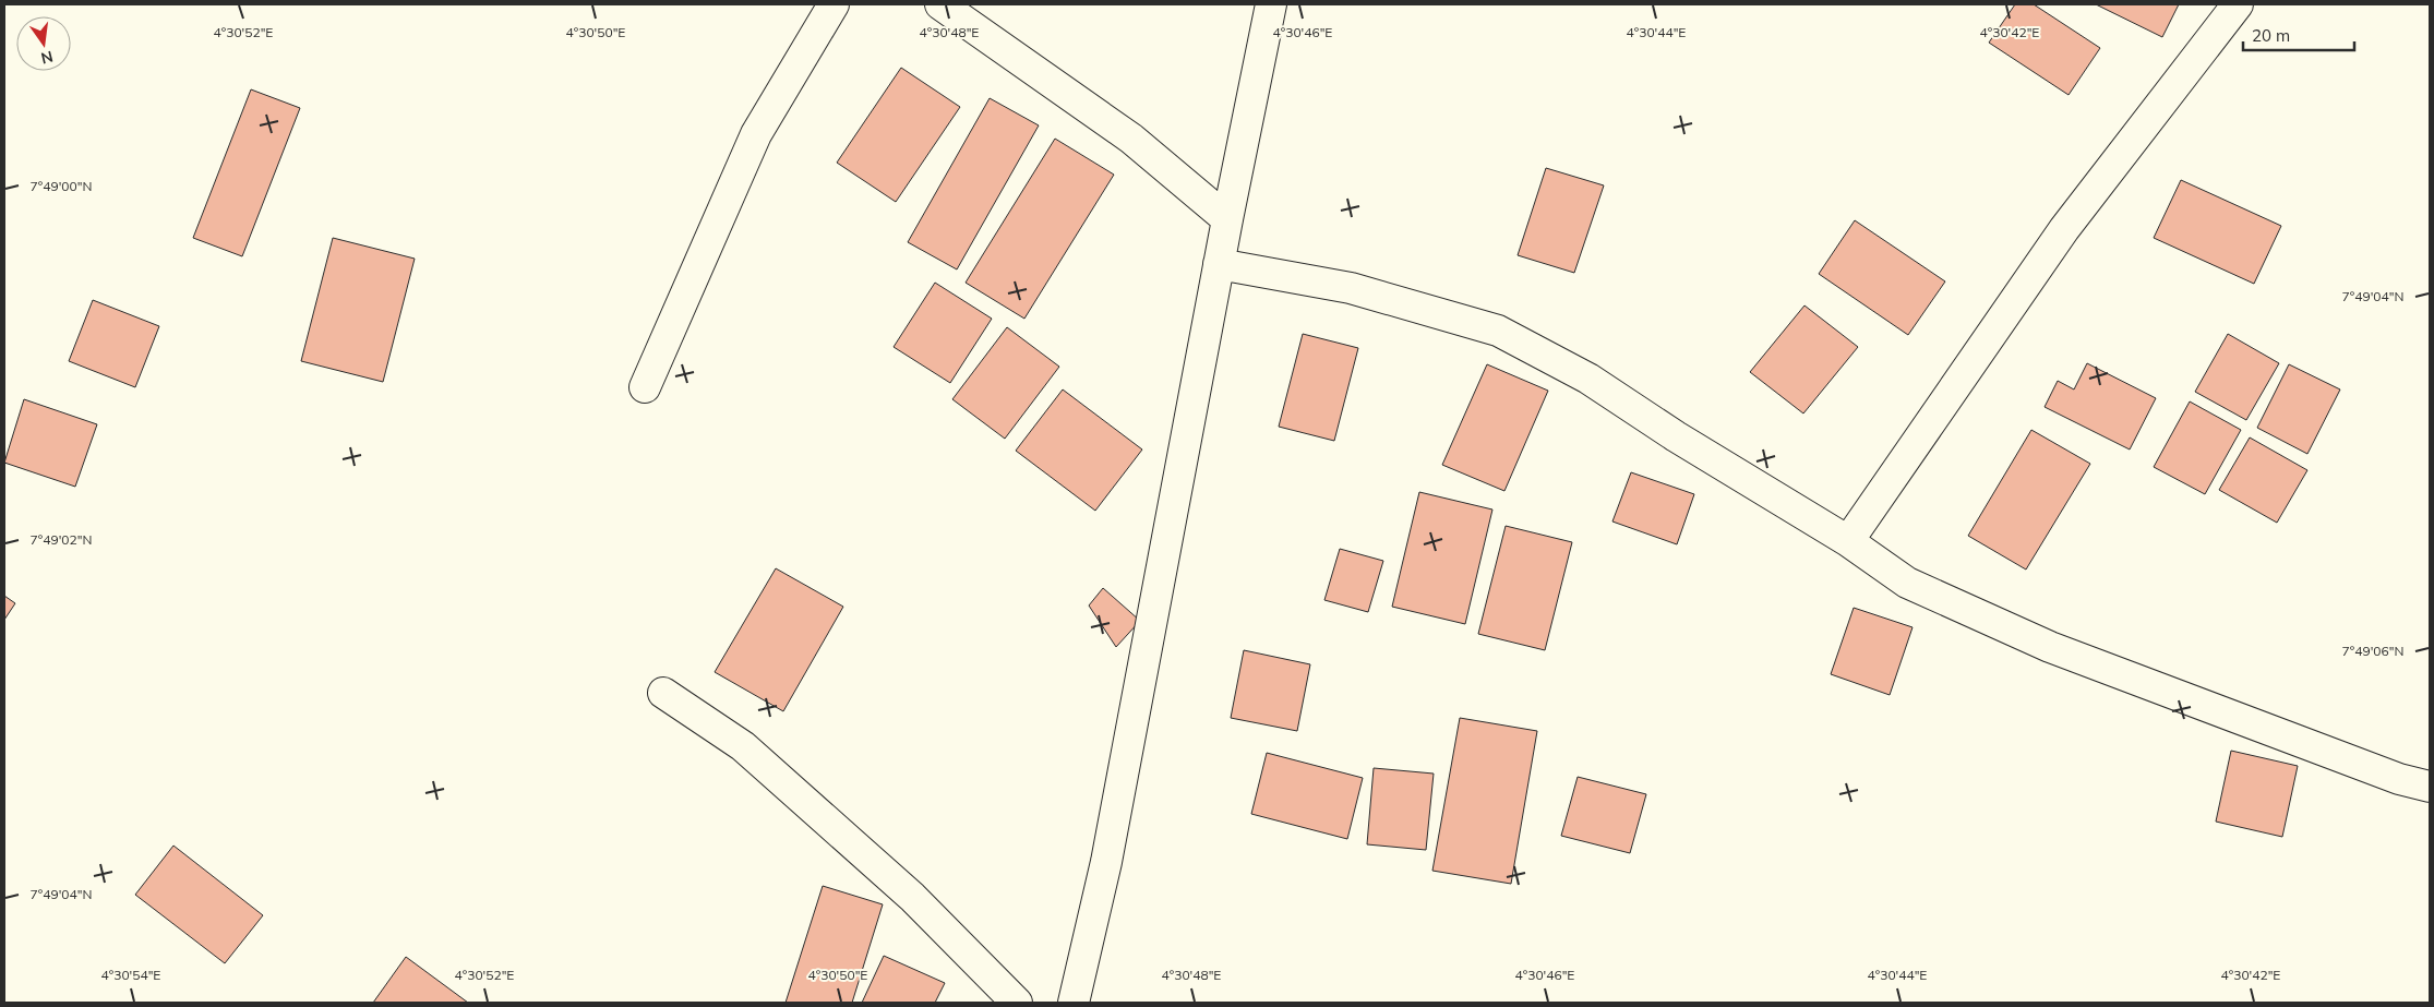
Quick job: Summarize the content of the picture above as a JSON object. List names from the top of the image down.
{
  "scale_bar": "20 m",
  "north": "bottom",
  "coordinates": [
    "4°30'52\"E",
    "4°30'50\"E",
    "4°30'48\"E",
    "4°30'46\"E",
    "4°30'44\"E",
    "4°30'42\"E",
    "7°49'00\"N",
    "7°49'04\"N",
    "7°49'02\"N",
    "7°49'06\"N",
    "4°30'54\"E"
  ]
}
